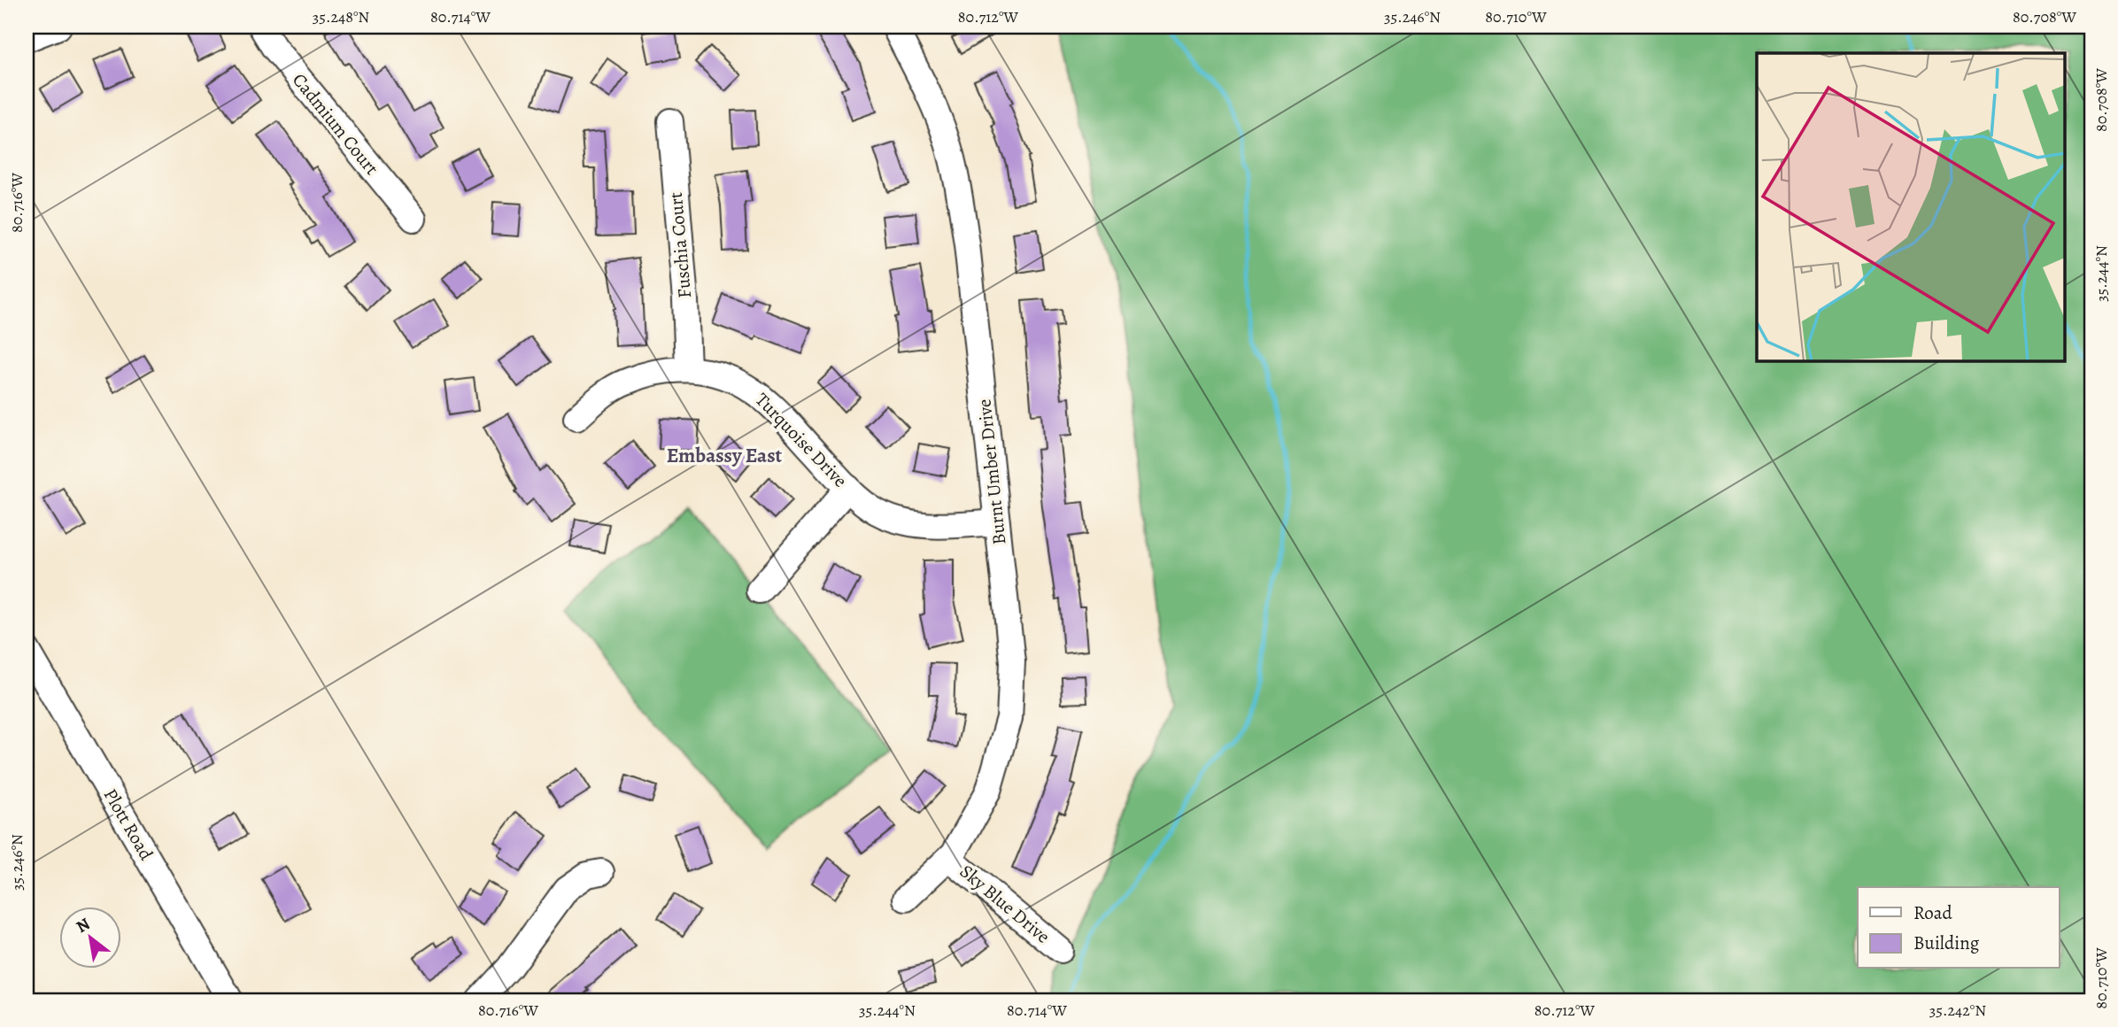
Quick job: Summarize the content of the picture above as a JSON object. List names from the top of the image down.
{
  "streets": {
    "street": [
      "Cadmium Court",
      "Fuschia Court",
      "Turquoise Drive",
      "Burnt Umber Drive",
      "Plott Road",
      "Sky Blue Drive"
    ]
  },
  "crossings": [
    ["Fuschia Court", "Turquoise Drive"],
    ["Turquoise Drive", "Burnt Umber Drive"],
    ["Burnt Umber Drive", "Sky Blue Drive"]
  ],
  "districts": ["Embassy East"],
  "legend": ["Road", "Building"],
  "north": "top left",
  "coordinates": [
    "35.248°N",
    "80.714°W",
    "80.712°W",
    "35.246°N",
    "80.710°W",
    "80.708°W",
    "80.716°W",
    "35.244°N",
    "35.242°N"
  ]
}
